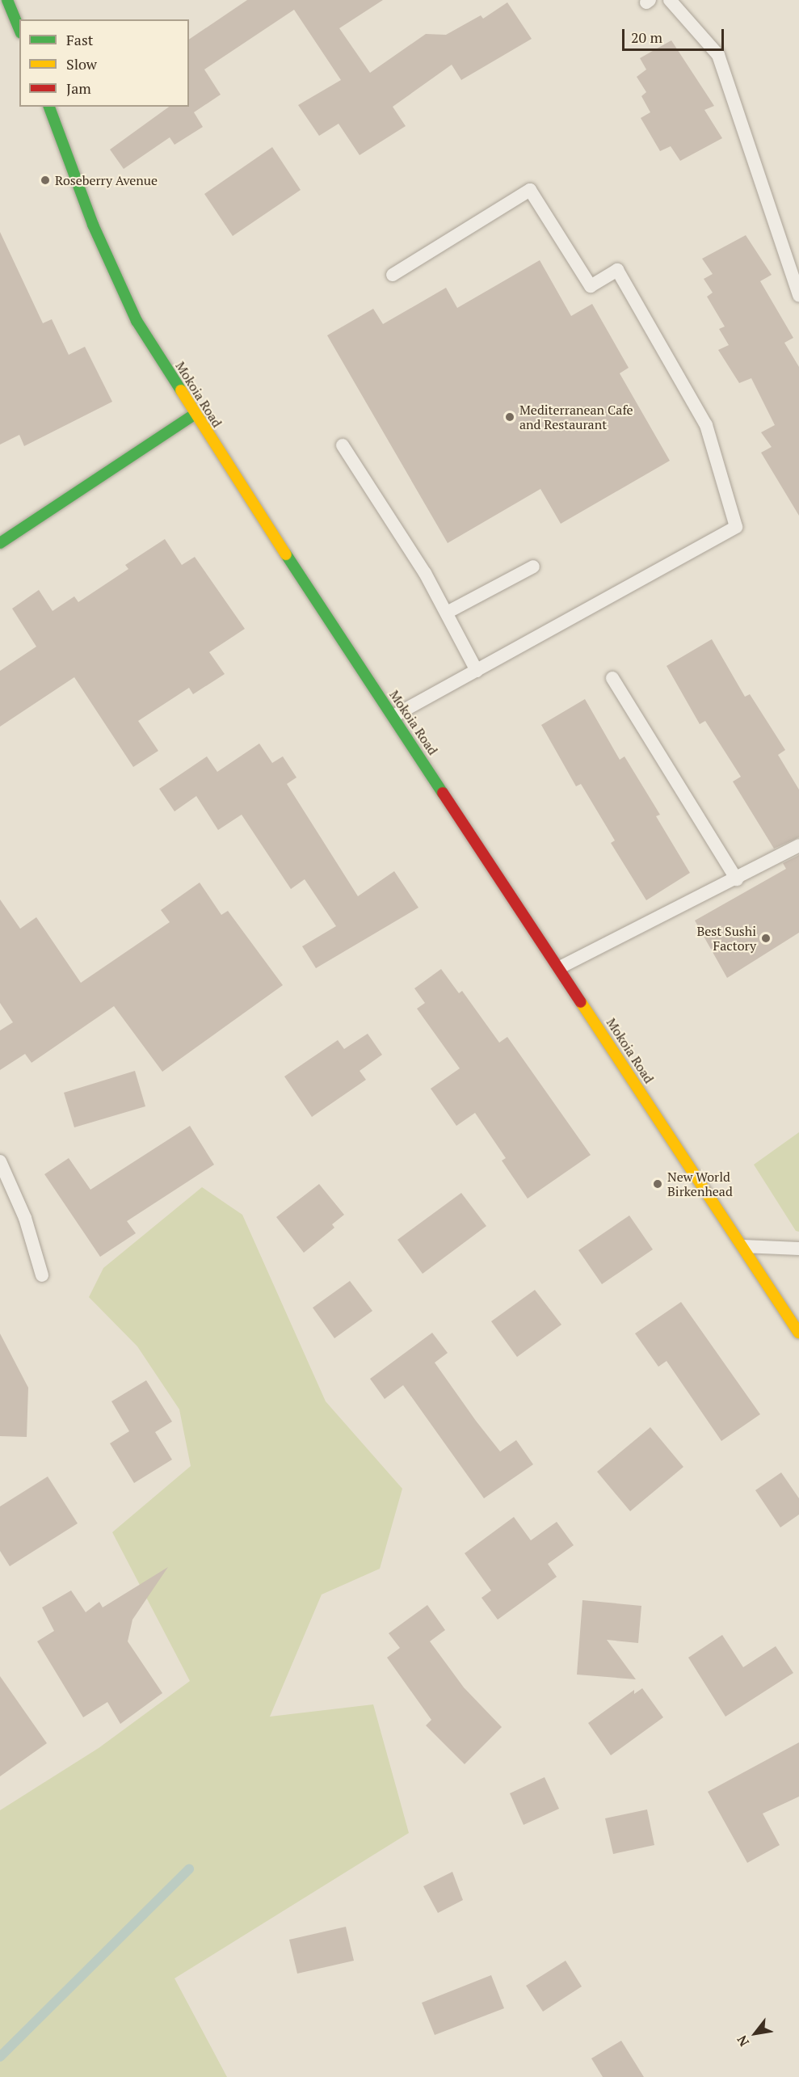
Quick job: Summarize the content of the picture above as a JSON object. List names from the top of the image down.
{
  "streets": {
    "main road": ["Mokoia Road"]
  },
  "places": [
    "Roseberry Avenue",
    "Mediterranean Cafe and Restaurant",
    "Best Sushi Factory",
    "New World Birkenhead"
  ],
  "legend": ["Fast", "Slow", "Jam"],
  "scale_bar": "20 m",
  "north": "bottom left"
}
